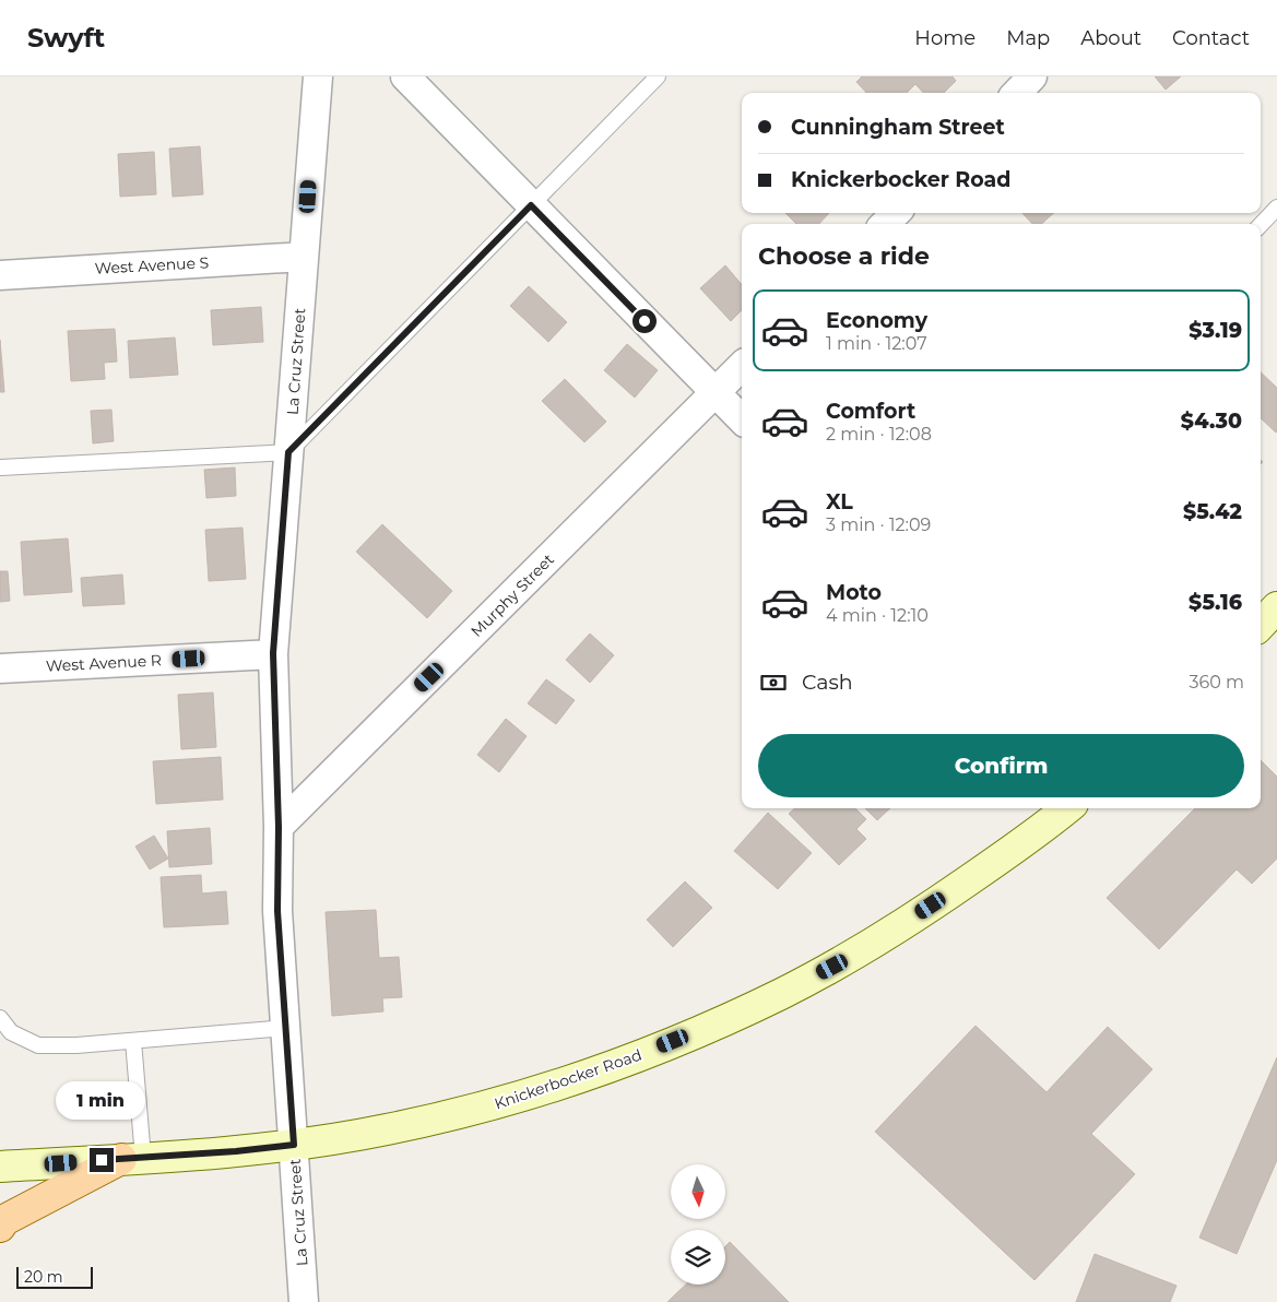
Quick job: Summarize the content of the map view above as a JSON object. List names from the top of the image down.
{
  "streets": {
    "main road": ["Knickerbocker Road"],
    "street": [
      "West Avenue S",
      "La Cruz Street",
      "Murphy Street",
      "West Avenue R"
    ]
  },
  "crossings": [
    ["West Avenue S", "La Cruz Street"],
    ["La Cruz Street", "Murphy Street"],
    ["La Cruz Street", "West Avenue R"],
    ["La Cruz Street", "Knickerbocker Road"]
  ],
  "scale_bar": "20 m",
  "north": "bottom",
  "page": {
    "header": "Swyft",
    "nav": [
      "Home",
      "Map",
      "About",
      "Contact"
    ],
    "banner": ["Cunningham Street", "Knickerbocker Road"],
    "heading": "Choose a ride",
    "list": [
      {
        "name": "Economy",
        "note": "1 min · 12:07",
        "value": "$3.19"
      },
      {
        "name": "Comfort",
        "note": "2 min · 12:08",
        "value": "$4.30"
      },
      {
        "name": "XL",
        "note": "3 min · 12:09",
        "value": "$5.42"
      },
      {
        "name": "Moto",
        "note": "4 min · 12:10",
        "value": "$5.16"
      }
    ],
    "pay": ["Cash", "360 m"],
    "buttons": "Confirm",
    "bubble": "1 min",
    "scale": "20 m"
  }
}
